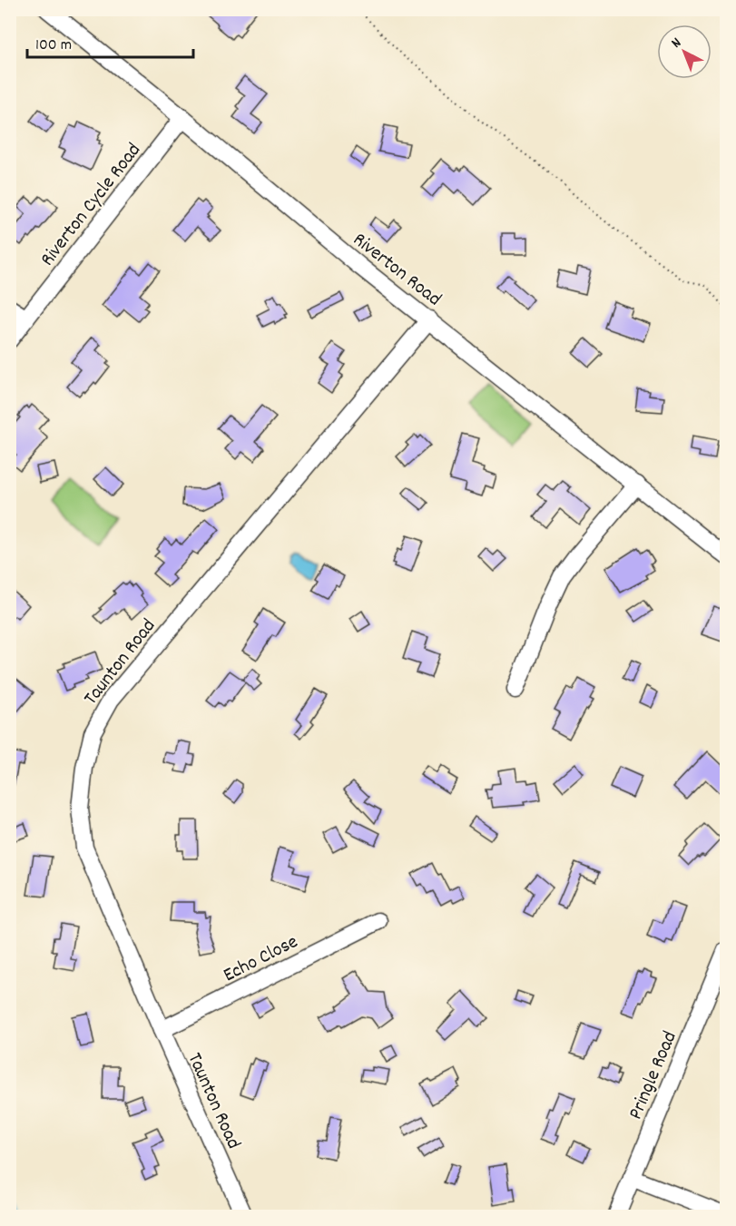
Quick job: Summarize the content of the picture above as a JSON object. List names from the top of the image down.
{
  "streets": {
    "street": [
      "Riverton Cycle Road",
      "Riverton Road",
      "Taunton Road",
      "Echo Close",
      "Pringle Road"
    ]
  },
  "crossings": [
    ["Riverton Cycle Road", "Riverton Road"],
    ["Riverton Road", "Taunton Road"],
    ["Taunton Road", "Echo Close"]
  ],
  "scale_bar": "100 m",
  "north": "top left"
}
